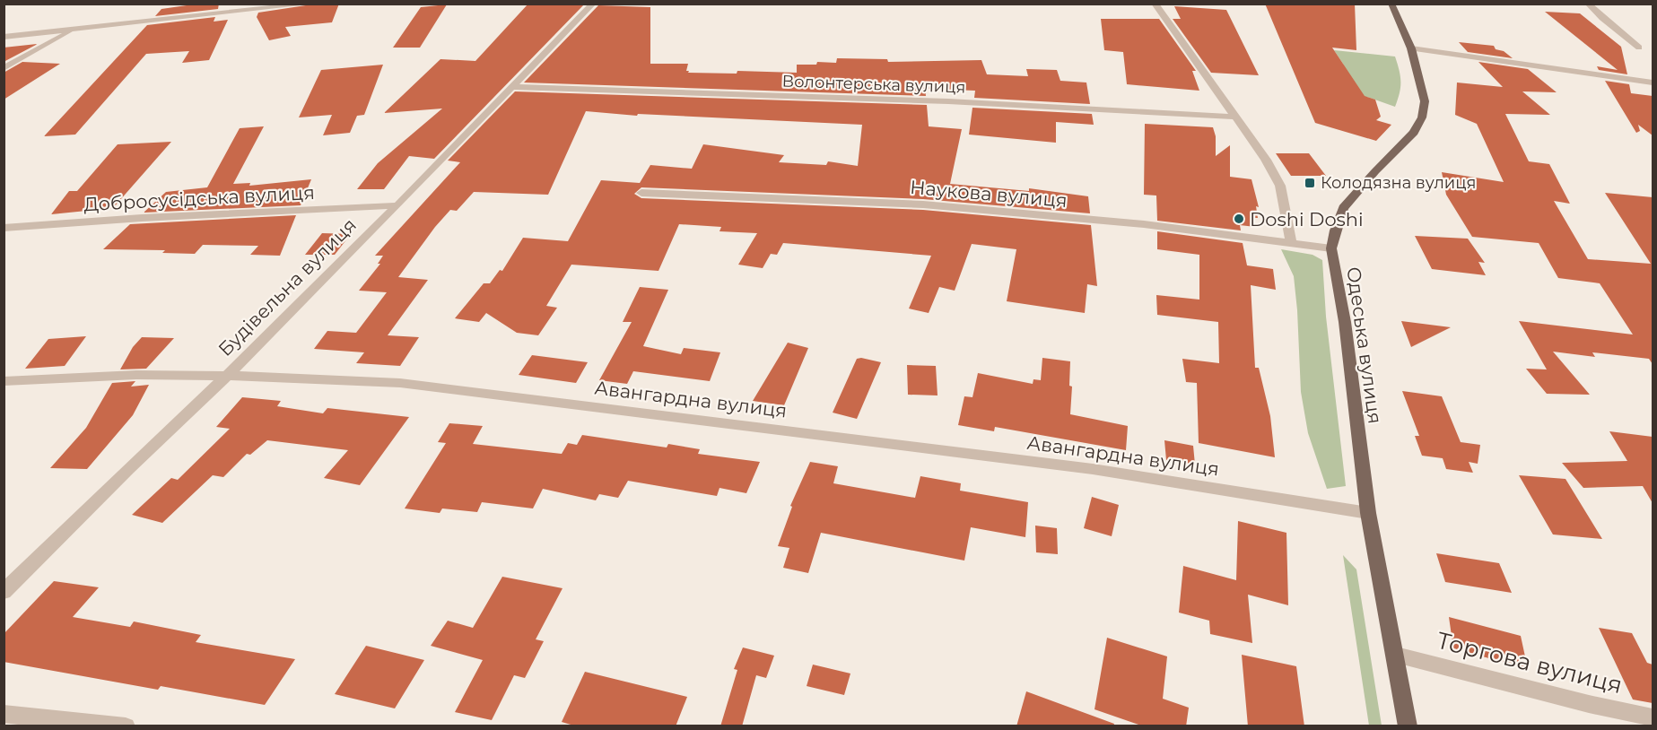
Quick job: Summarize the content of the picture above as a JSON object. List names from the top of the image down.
{
  "streets": {
    "main road": ["Одеська вулиця"],
    "street": [
      "Волонтерська вулиця",
      "Наукова вулиця",
      "Добросусідська вулиця",
      "Будівельна вулиця",
      "Авангардна вулиця",
      "Торгова вулиця"
    ]
  },
  "crossings": [
    ["Волонтерська вулиця", "Будівельна вулиця"],
    ["Наукова вулиця", "Одеська вулиця"],
    ["Добросусідська вулиця", "Будівельна вулиця"],
    ["Будівельна вулиця", "Авангардна вулиця"],
    ["Одеська вулиця", "Авангардна вулиця"],
    ["Одеська вулиця", "Торгова вулиця"]
  ],
  "places": {
    "transit": ["Колодязна вулиця"],
    "other": ["Doshi Doshi"]
  }
}
